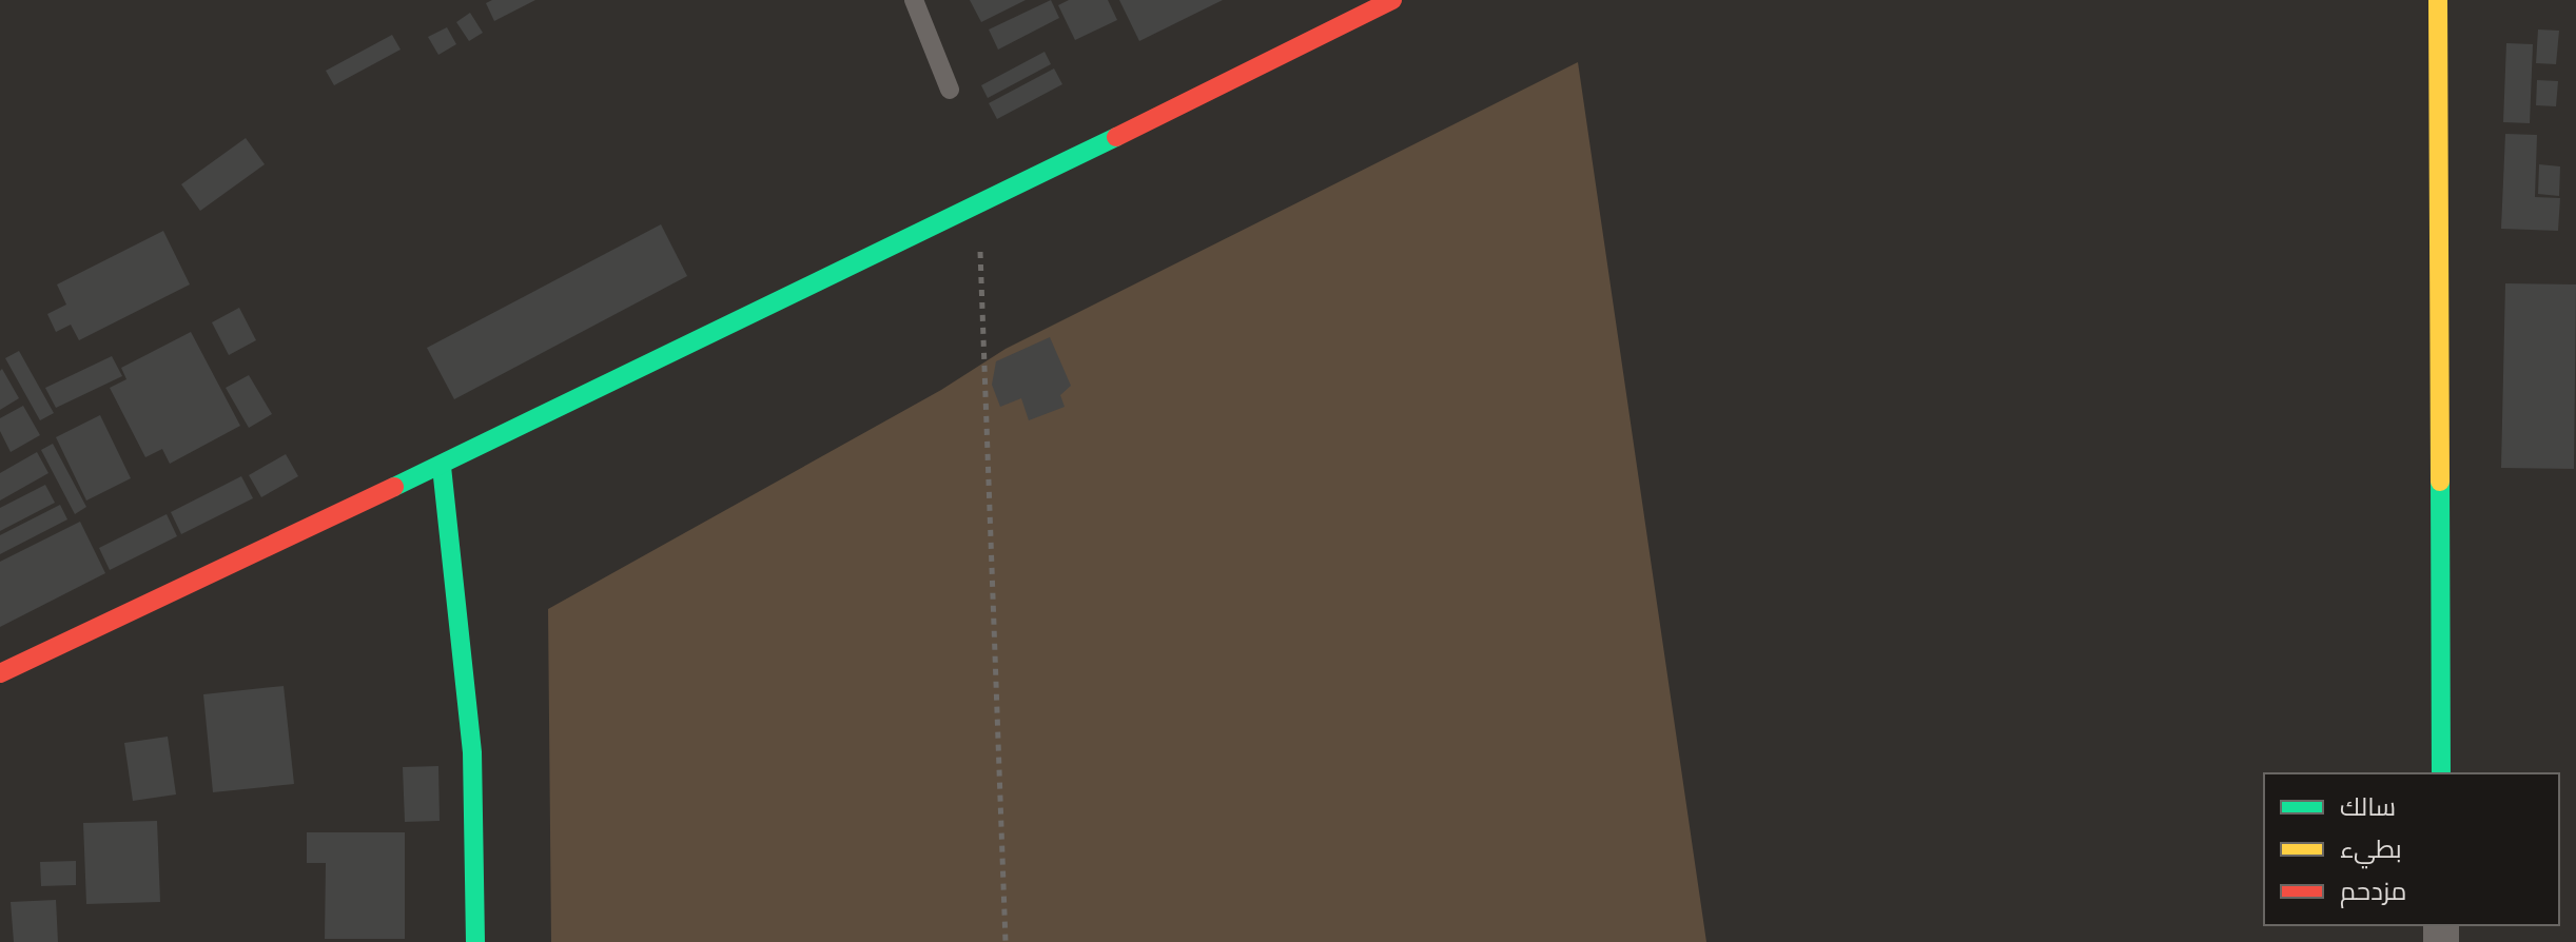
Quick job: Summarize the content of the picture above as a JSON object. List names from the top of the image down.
{
  "legend": ["سالك", "بطيء", "مزدحم"]
}
